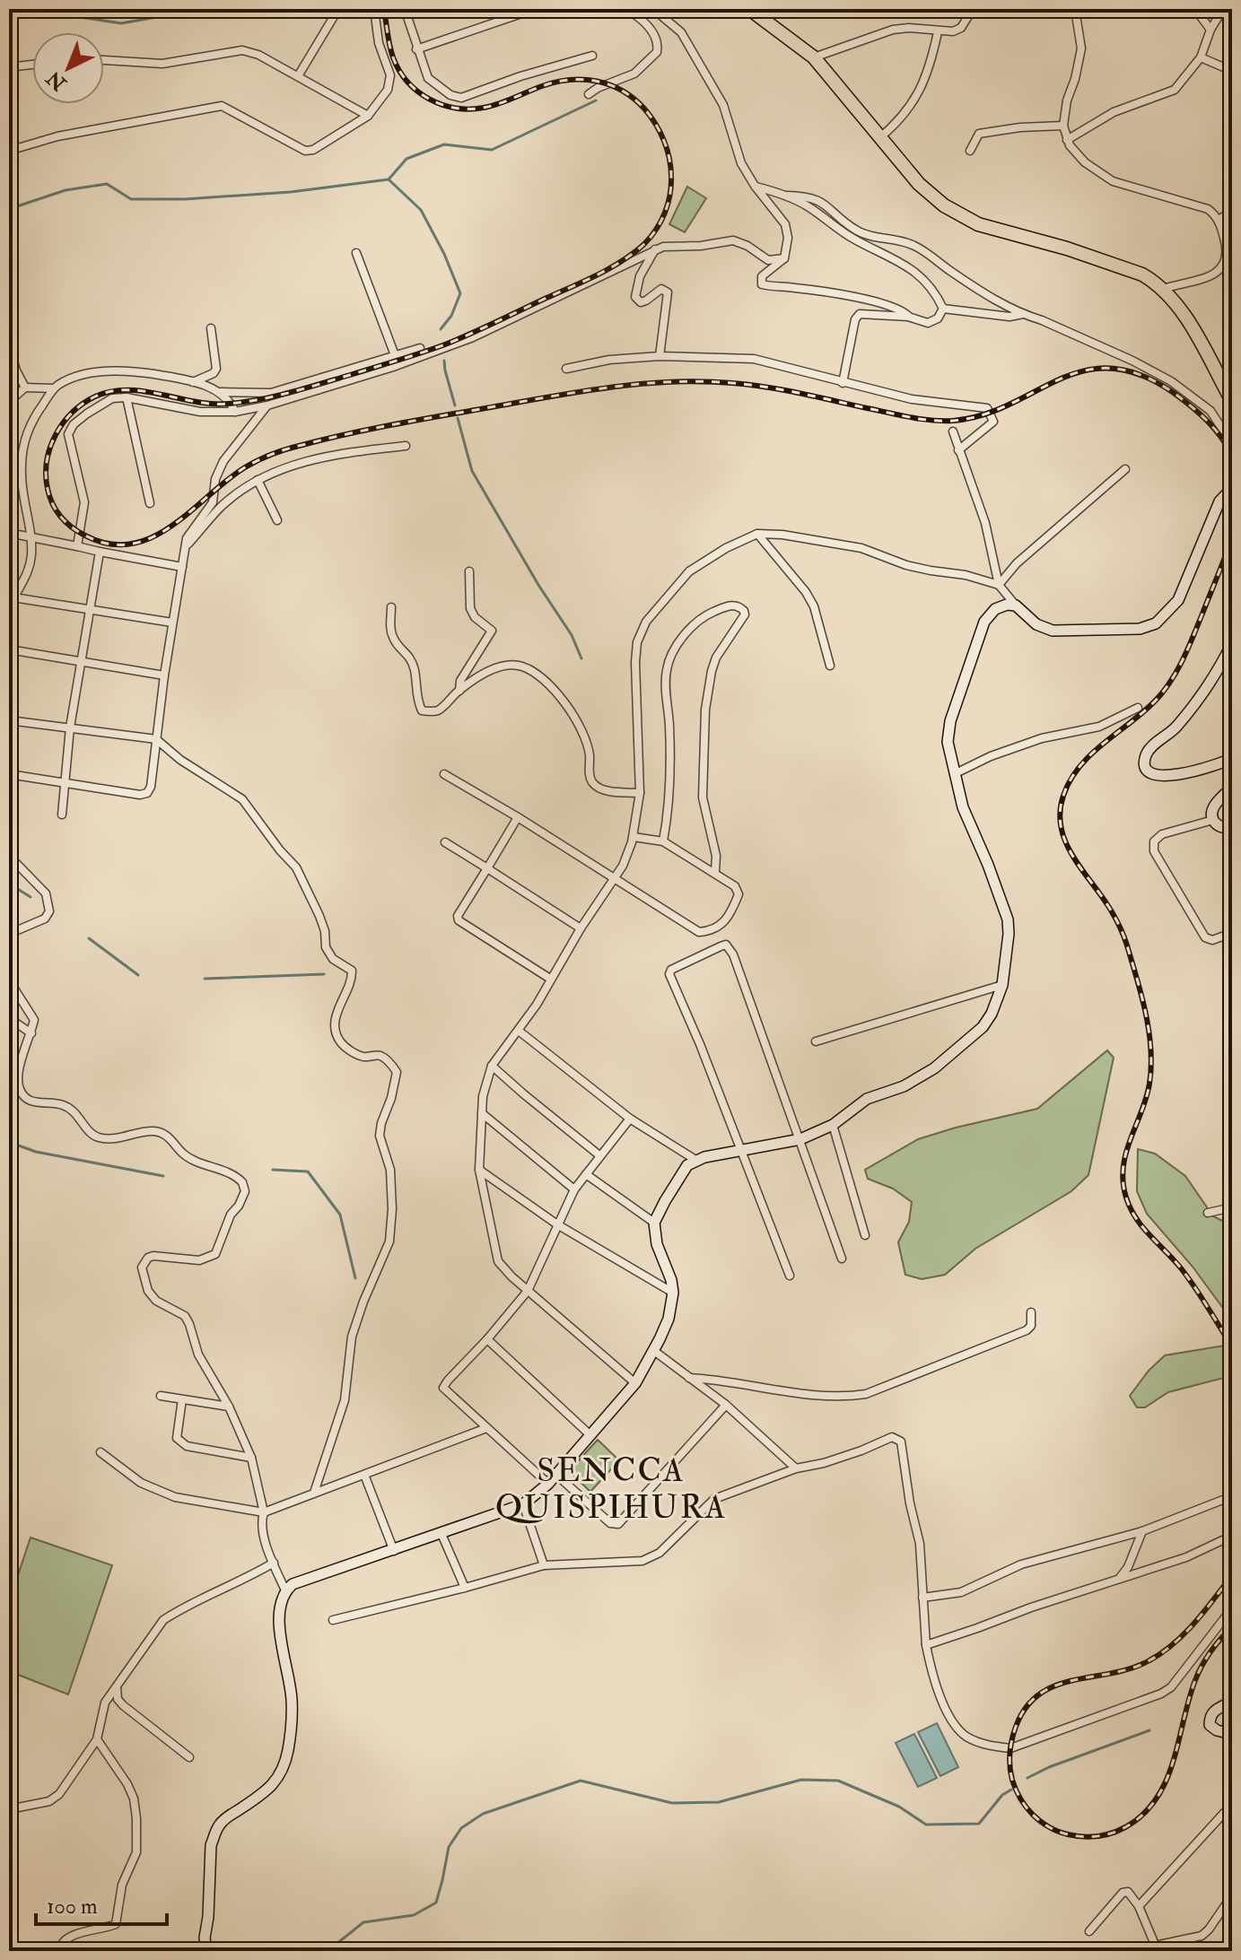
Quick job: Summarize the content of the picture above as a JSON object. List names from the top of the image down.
{
  "districts": ["SENCCA QUISPIHURA"],
  "scale_bar": "100 m",
  "north": "bottom left"
}
